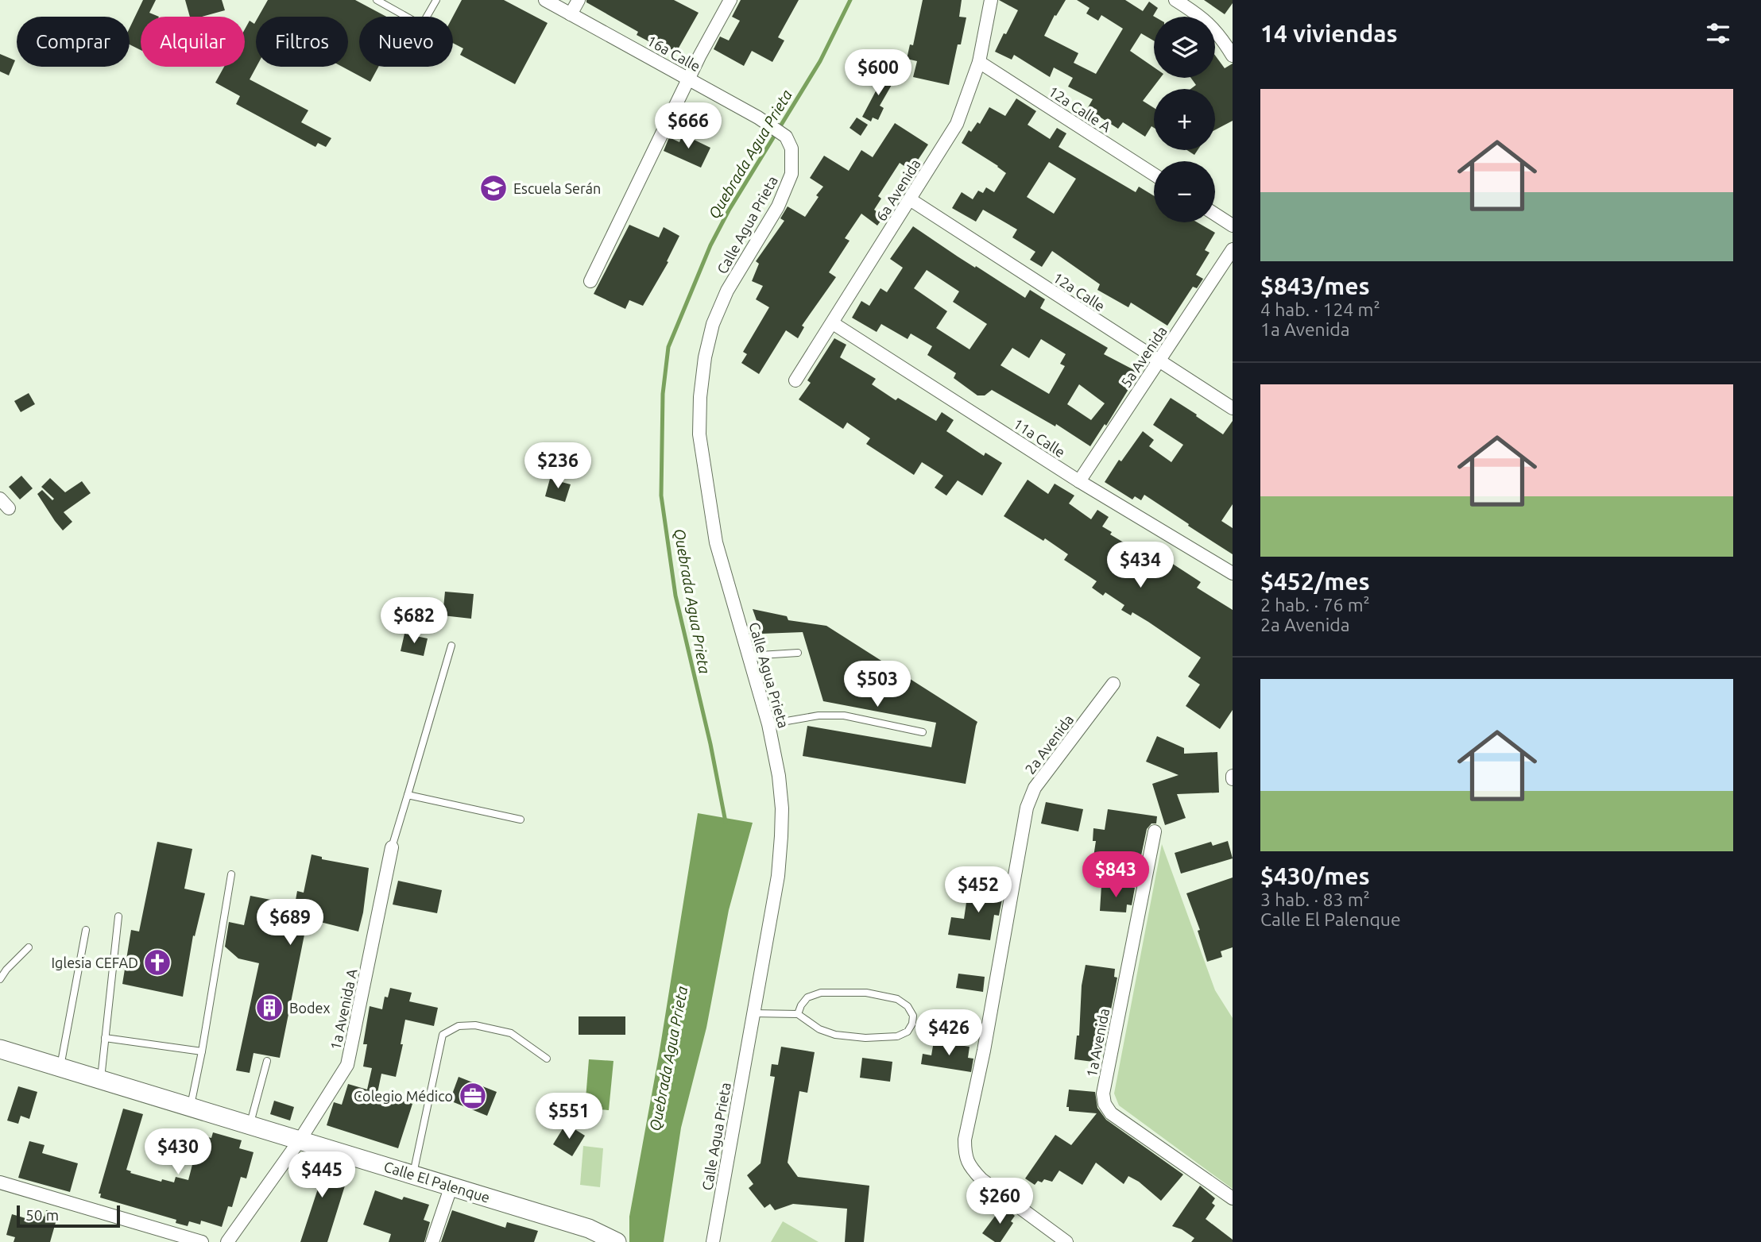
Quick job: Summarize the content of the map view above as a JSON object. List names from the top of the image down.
{
  "streets": {
    "street": [
      "16a Calle",
      "12a Calle A",
      "6a Avenida",
      "Calle Agua Prieta",
      "12a Calle",
      "5a Avenida",
      "11a Calle",
      "2a Avenida",
      "1a Avenida A",
      "1a Avenida",
      "Calle El Palenque"
    ]
  },
  "crossings": [
    ["16a Calle", "Calle Agua Prieta"],
    ["12a Calle A", "6a Avenida"],
    ["6a Avenida", "12a Calle"],
    ["6a Avenida", "11a Calle"],
    ["12a Calle", "5a Avenida"],
    ["5a Avenida", "11a Calle"],
    ["1a Avenida A", "Calle El Palenque"]
  ],
  "water": ["Quebrada Agua Prieta"],
  "places": {
    "school or university": ["Escuela Serán"],
    "church": ["Iglesia CEFAD"],
    "building": ["Bodex"],
    "office": ["Colegio Médico"]
  },
  "scale_bar": "50 m",
  "page": {
    "heading": "14 viviendas",
    "map_buttons": ["+", "−"],
    "chip": [
      "Comprar",
      "Alquilar",
      "Filtros",
      "Nuevo"
    ],
    "price": [
      "$600",
      "$666",
      "$236",
      "$434",
      "$682",
      "$503",
      "$843",
      "$452",
      "$689",
      "$426",
      "$551",
      "$430",
      "$445",
      "$260"
    ],
    "list": [
      {
        "name": "$843/mes",
        "note": "4 hab. · 124 m² · 1a Avenida"
      },
      {
        "name": "$452/mes",
        "note": "2 hab. · 76 m² · 2a Avenida"
      },
      {
        "name": "$430/mes",
        "note": "3 hab. · 83 m² · Calle El Palenque"
      }
    ],
    "scale": "50 m"
  }
}
